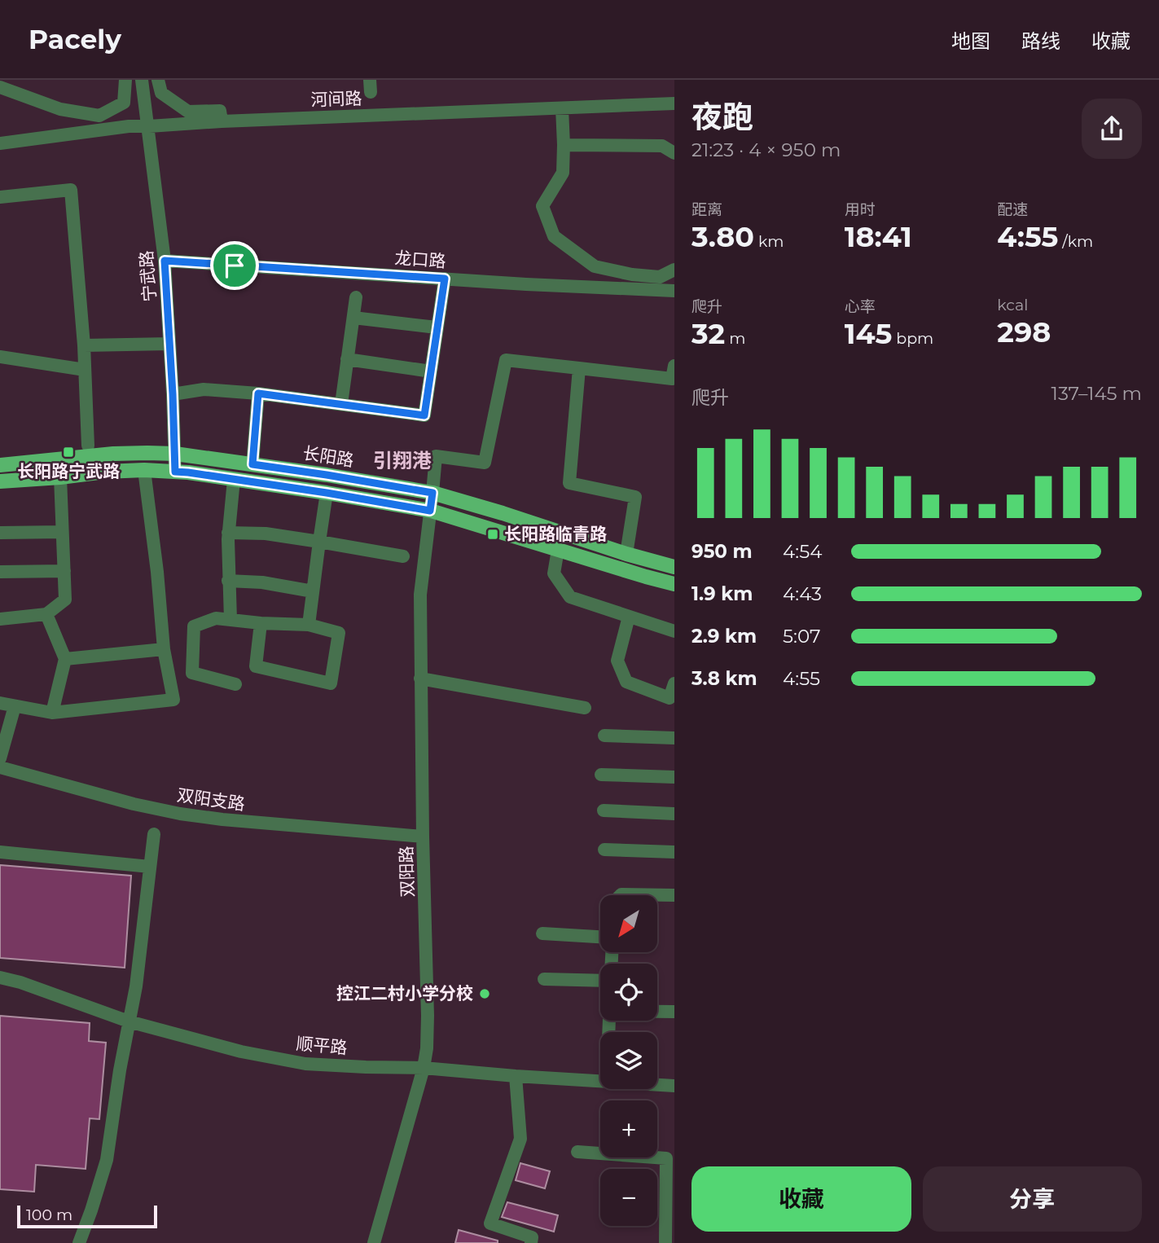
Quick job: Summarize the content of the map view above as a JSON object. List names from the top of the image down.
{
  "streets": {
    "main road": ["长阳路"],
    "street": [
      "河间路",
      "龙口路",
      "宁武路",
      "双阳支路",
      "双阳路",
      "顺平路"
    ]
  },
  "crossings": [
    ["河间路", "宁武路"],
    ["龙口路", "宁武路"],
    ["宁武路", "长阳路"],
    ["长阳路", "双阳路"],
    ["双阳支路", "双阳路"],
    ["双阳路", "顺平路"]
  ],
  "districts": ["引翔港"],
  "places": {
    "transit": ["长阳路宁武路", "长阳路临青路"],
    "other": ["控江二村小学分校"]
  },
  "scale_bar": "100 m",
  "north": "bottom left",
  "page": {
    "header": "Pacely",
    "nav": ["地图", "路线", "收藏"],
    "heading": ["夜跑", "21:23 · 4 × 950 m"],
    "stats": [
      ["距离", "3.80 km"],
      ["用时", "18:41"],
      ["配速", "4:55 /km"],
      ["爬升", "32 m"],
      ["心率", "145 bpm"],
      ["kcal", "298"]
    ],
    "chart": ["爬升", "137–145 m"],
    "list": [
      {
        "name": "950 m",
        "note": "4:54"
      },
      {
        "name": "1.9 km",
        "note": "4:43"
      },
      {
        "name": "2.9 km",
        "note": "5:07"
      },
      {
        "name": "3.8 km",
        "note": "4:55"
      }
    ],
    "map_buttons": ["+", "−"],
    "buttons": ["收藏", "分享"],
    "scale": "100 m"
  }
}
